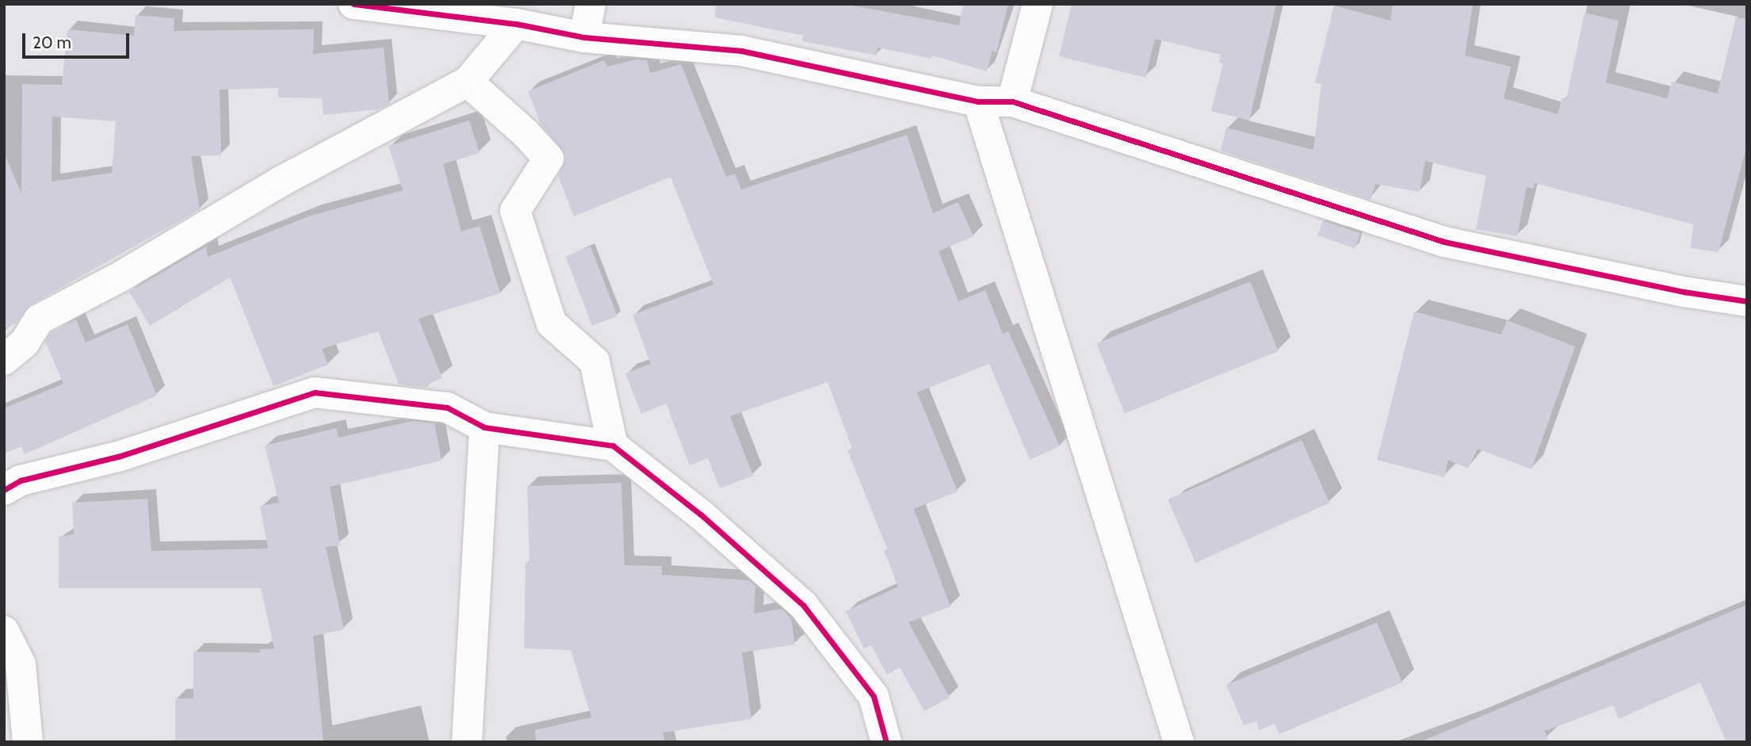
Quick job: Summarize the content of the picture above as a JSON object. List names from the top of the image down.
{
  "scale_bar": "20 m"
}
